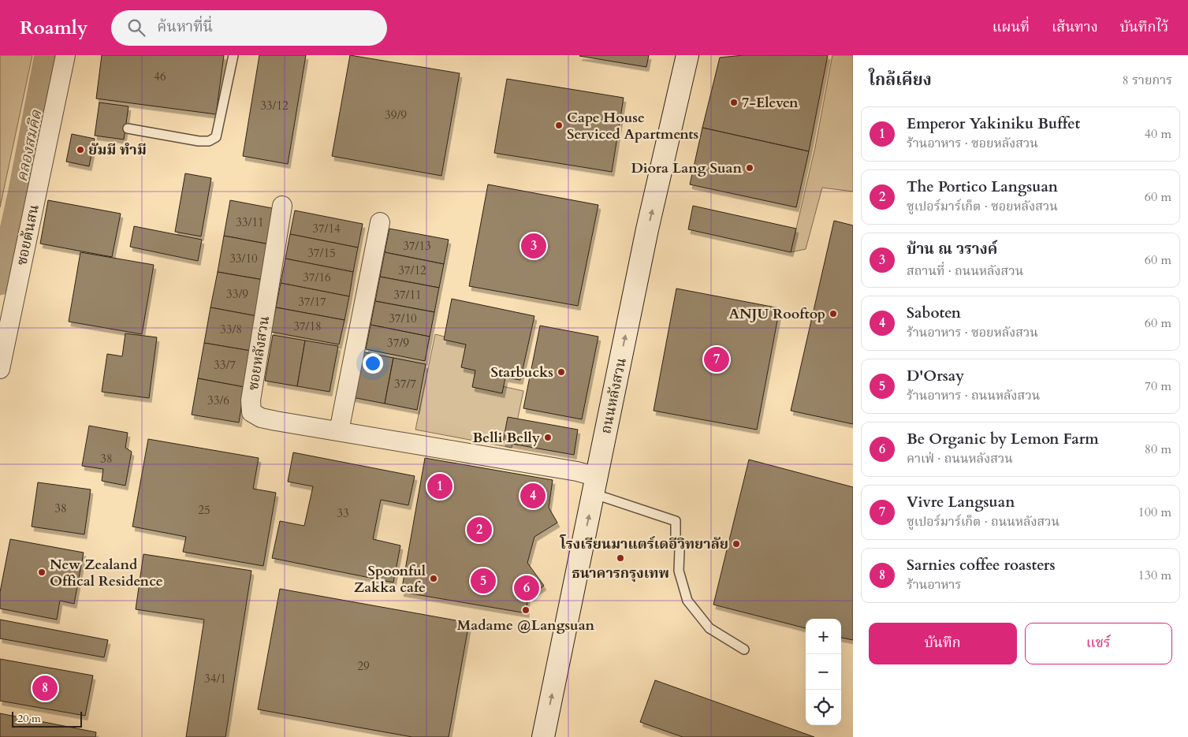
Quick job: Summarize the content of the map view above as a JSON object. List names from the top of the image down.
{
  "streets": {
    "street": ["ซอยต้นสน", "ซอยหลังสวน", "ถนนหลังสวน"]
  },
  "crossings": [
    ["ซอยหลังสวน", "ถนนหลังสวน"]
  ],
  "one_way": ["ถนนหลังสวน"],
  "water": ["คลองสมคิด"],
  "places": [
    "7-Eleven",
    "Cape House Serviced Apartments",
    "ยัมมี ทำมี",
    "Diora Lang Suan",
    "ANJU Rooftop",
    "Starbucks",
    "Belli Belly",
    "โรงเรียนมาแตร์เดอีวิทยาลัย",
    "ธนาคารกรุงเทพ",
    "New Zealand Offical Residence",
    "Spoonful Zakka cafe",
    "Madame @Langsuan"
  ],
  "house_numbers": [
    "46",
    "33/12",
    "39/9",
    "33/11",
    "37/14",
    "37/13",
    "37/15",
    "33/10",
    "37/12",
    "37/16",
    "33/9",
    "37/11",
    "37/17",
    "37/10",
    "37/18",
    "33/8",
    "37/9",
    "33/7",
    "37/7",
    "33/6",
    "38",
    "38",
    "25",
    "33",
    "29",
    "34/1"
  ],
  "scale_bar": "20 m",
  "page": {
    "header": "Roamly",
    "search": "ค้นหาที่นี่",
    "nav": ["แผนที่", "เส้นทาง", "บันทึกไว้"],
    "heading": ["ใกล้เคียง", "8 รายการ"],
    "list": [
      {
        "mark": "1",
        "name": "Emperor Yakiniku Buffet",
        "note": "ร้านอาหาร · ซอยหลังสวน",
        "value": "40 m"
      },
      {
        "mark": "2",
        "name": "The Portico Langsuan",
        "note": "ซูเปอร์มาร์เก็ต · ซอยหลังสวน",
        "value": "60 m"
      },
      {
        "mark": "3",
        "name": "บ้าน ณ วรางค์",
        "note": "สถานที่ · ถนนหลังสวน",
        "value": "60 m"
      },
      {
        "mark": "4",
        "name": "Saboten",
        "note": "ร้านอาหาร · ซอยหลังสวน",
        "value": "60 m"
      },
      {
        "mark": "5",
        "name": "D'Orsay",
        "note": "ร้านอาหาร · ถนนหลังสวน",
        "value": "70 m"
      },
      {
        "mark": "6",
        "name": "Be Organic by Lemon Farm",
        "note": "คาเฟ่ · ถนนหลังสวน",
        "value": "80 m"
      },
      {
        "mark": "7",
        "name": "Vivre Langsuan",
        "note": "ซูเปอร์มาร์เก็ต · ถนนหลังสวน",
        "value": "100 m"
      },
      {
        "mark": "8",
        "name": "Sarnies coffee roasters",
        "note": "ร้านอาหาร",
        "value": "130 m"
      }
    ],
    "pins": [
      "3",
      "7",
      "1",
      "4",
      "2",
      "5",
      "6",
      "8"
    ],
    "buttons": ["บันทึก", "แชร์"],
    "map_buttons": ["+", "−"],
    "scale": "20 m"
  }
}
